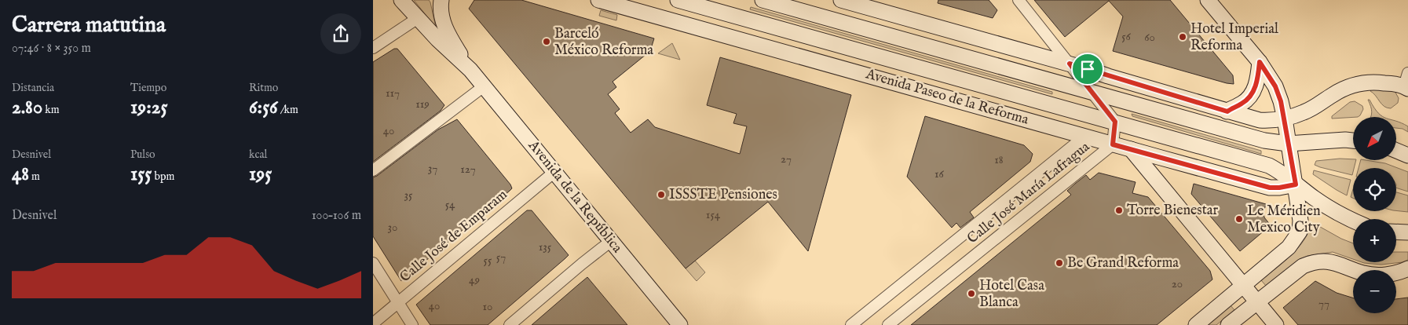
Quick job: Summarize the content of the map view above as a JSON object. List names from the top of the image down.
{
  "streets": {
    "main road": ["Avenida Paseo de la Reforma", "Avenida de la República"],
    "street": ["Calle José María Lafragua", "Calle José de Emparam"]
  },
  "crossings": [
    ["Avenida Paseo de la Reforma", "Calle José María Lafragua"],
    ["Avenida de la República", "Calle José de Emparam"]
  ],
  "places": [
    "Hotel Imperial Reforma",
    "Barceló México Reforma",
    "ISSSTE Pensiones",
    "Torre Bienestar",
    "Le Méridien Mexico City",
    "Be Grand Reforma",
    "Hotel Casa Blanca"
  ],
  "house_numbers": [
    "56",
    "60",
    "117",
    "119",
    "40",
    "27",
    "18",
    "37",
    "127",
    "16",
    "35",
    "54",
    "154",
    "30",
    "135",
    "57",
    "55",
    "49",
    "20",
    "77",
    "40",
    "10"
  ],
  "north": "bottom left",
  "page": {
    "heading": ["Carrera matutina", "07:46 · 8 × 350 m"],
    "stats": [
      ["Distancia", "2.80 km"],
      ["Tiempo", "19:25"],
      ["Ritmo", "6:56 /km"],
      ["Desnivel", "48 m"],
      ["Pulso", "155 bpm"],
      ["kcal", "195"]
    ],
    "map_buttons": ["+", "−"],
    "chart": ["Desnivel", "100–106 m"]
  }
}
